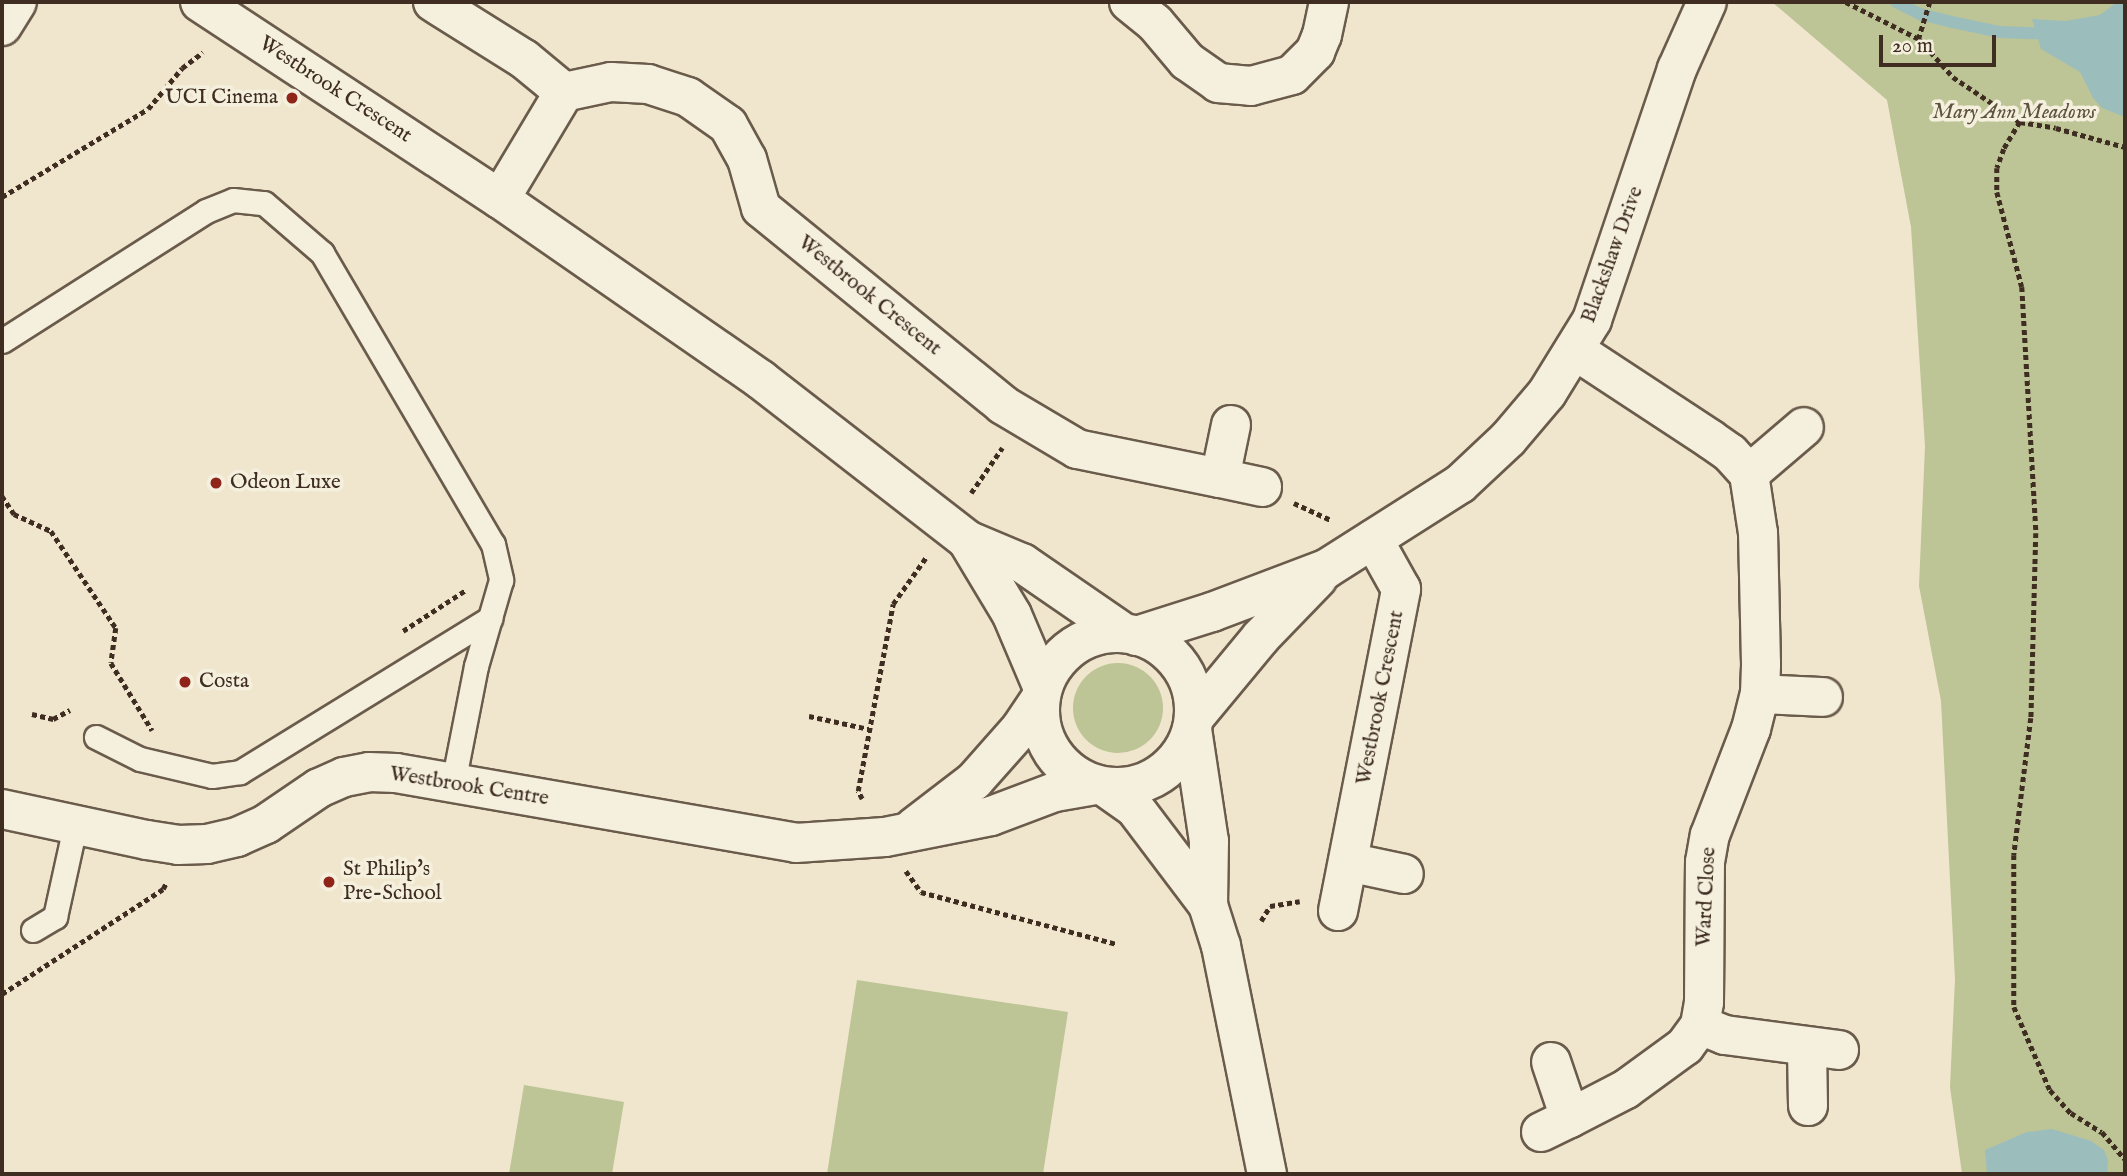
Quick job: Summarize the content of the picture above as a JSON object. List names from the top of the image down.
{
  "streets": {
    "street": [
      "Westbrook Crescent",
      "Blackshaw Drive",
      "Westbrook Centre",
      "Ward Close"
    ]
  },
  "crossings": [
    ["Westbrook Crescent", "Blackshaw Drive"],
    ["Westbrook Crescent", "Westbrook Centre"],
    ["Blackshaw Drive", "Westbrook Centre"]
  ],
  "parks": ["Mary Ann Meadows"],
  "places": [
    "UCI Cinema",
    "Odeon Luxe",
    "Costa",
    "St Philip's Pre-School"
  ],
  "scale_bar": "20 m"
}
